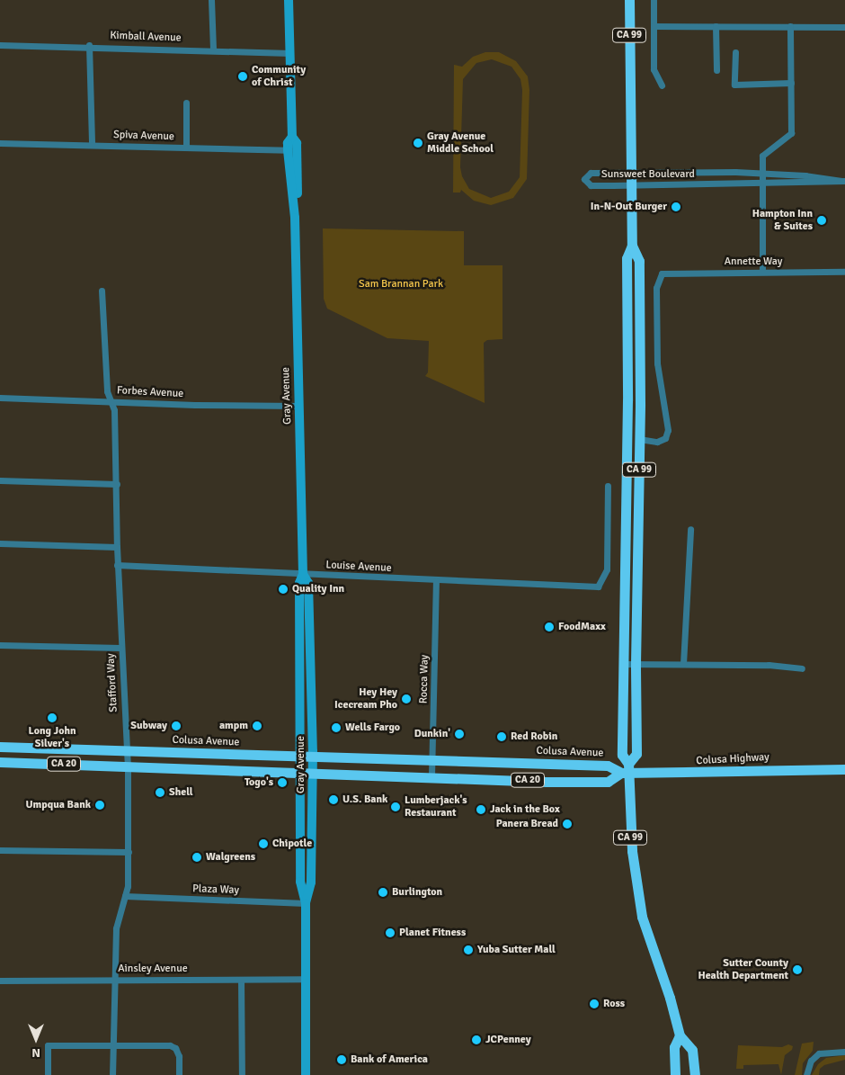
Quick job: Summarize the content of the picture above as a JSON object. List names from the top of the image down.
{
  "streets": {
    "highway": [
      "CA 99",
      "Colusa Avenue",
      "Colusa Highway",
      "CA 20"
    ],
    "main road": ["Gray Avenue"],
    "street": [
      "Kimball Avenue",
      "Spiva Avenue",
      "Sunsweet Boulevard",
      "Annette Way",
      "Forbes Avenue",
      "Louise Avenue",
      "Rocca Way",
      "Stafford Way",
      "Plaza Way",
      "Ainsley Avenue"
    ]
  },
  "crossings": [
    ["CA 99", "Sunsweet Boulevard"],
    ["CA 99", "Annette Way"],
    ["CA 99", "Colusa Avenue"],
    ["CA 99", "Colusa Highway"],
    ["CA 99", "CA 20"],
    ["Kimball Avenue", "Gray Avenue"],
    ["Spiva Avenue", "Gray Avenue"],
    ["Forbes Avenue", "Gray Avenue"],
    ["Forbes Avenue", "Stafford Way"],
    ["Gray Avenue", "Louise Avenue"],
    ["Gray Avenue", "Colusa Avenue"],
    ["Gray Avenue", "CA 20"],
    ["Gray Avenue", "Plaza Way"],
    ["Gray Avenue", "Ainsley Avenue"],
    ["Louise Avenue", "Rocca Way"],
    ["Louise Avenue", "Stafford Way"],
    ["Rocca Way", "Colusa Avenue"],
    ["Rocca Way", "CA 20"],
    ["Stafford Way", "Colusa Avenue"],
    ["Stafford Way", "CA 20"],
    ["Stafford Way", "Plaza Way"],
    ["Stafford Way", "Ainsley Avenue"],
    ["Colusa Avenue", "Colusa Highway"],
    ["Colusa Avenue", "CA 20"],
    ["Colusa Highway", "CA 20"]
  ],
  "parks": ["Sam Brannan Park"],
  "places": [
    "Community of Christ",
    "Gray Avenue Middle School",
    "In-N-Out Burger",
    "Hampton Inn & Suites",
    "Quality Inn",
    "FoodMaxx",
    "Hey Hey Icecream Pho",
    "Long John Silver's",
    "Subway",
    "ampm",
    "Wells Fargo",
    "Dunkin'",
    "Red Robin",
    "Togo's",
    "Shell",
    "U.S. Bank",
    "Umpqua Bank",
    "Lumberjack's Restaurant",
    "Jack in the Box",
    "Panera Bread",
    "Chipotle",
    "Walgreens",
    "Burlington",
    "Planet Fitness",
    "Yuba Sutter Mall",
    "Sutter County Health Department",
    "Ross",
    "JCPenney",
    "Bank of America"
  ],
  "north": "bottom"
}
